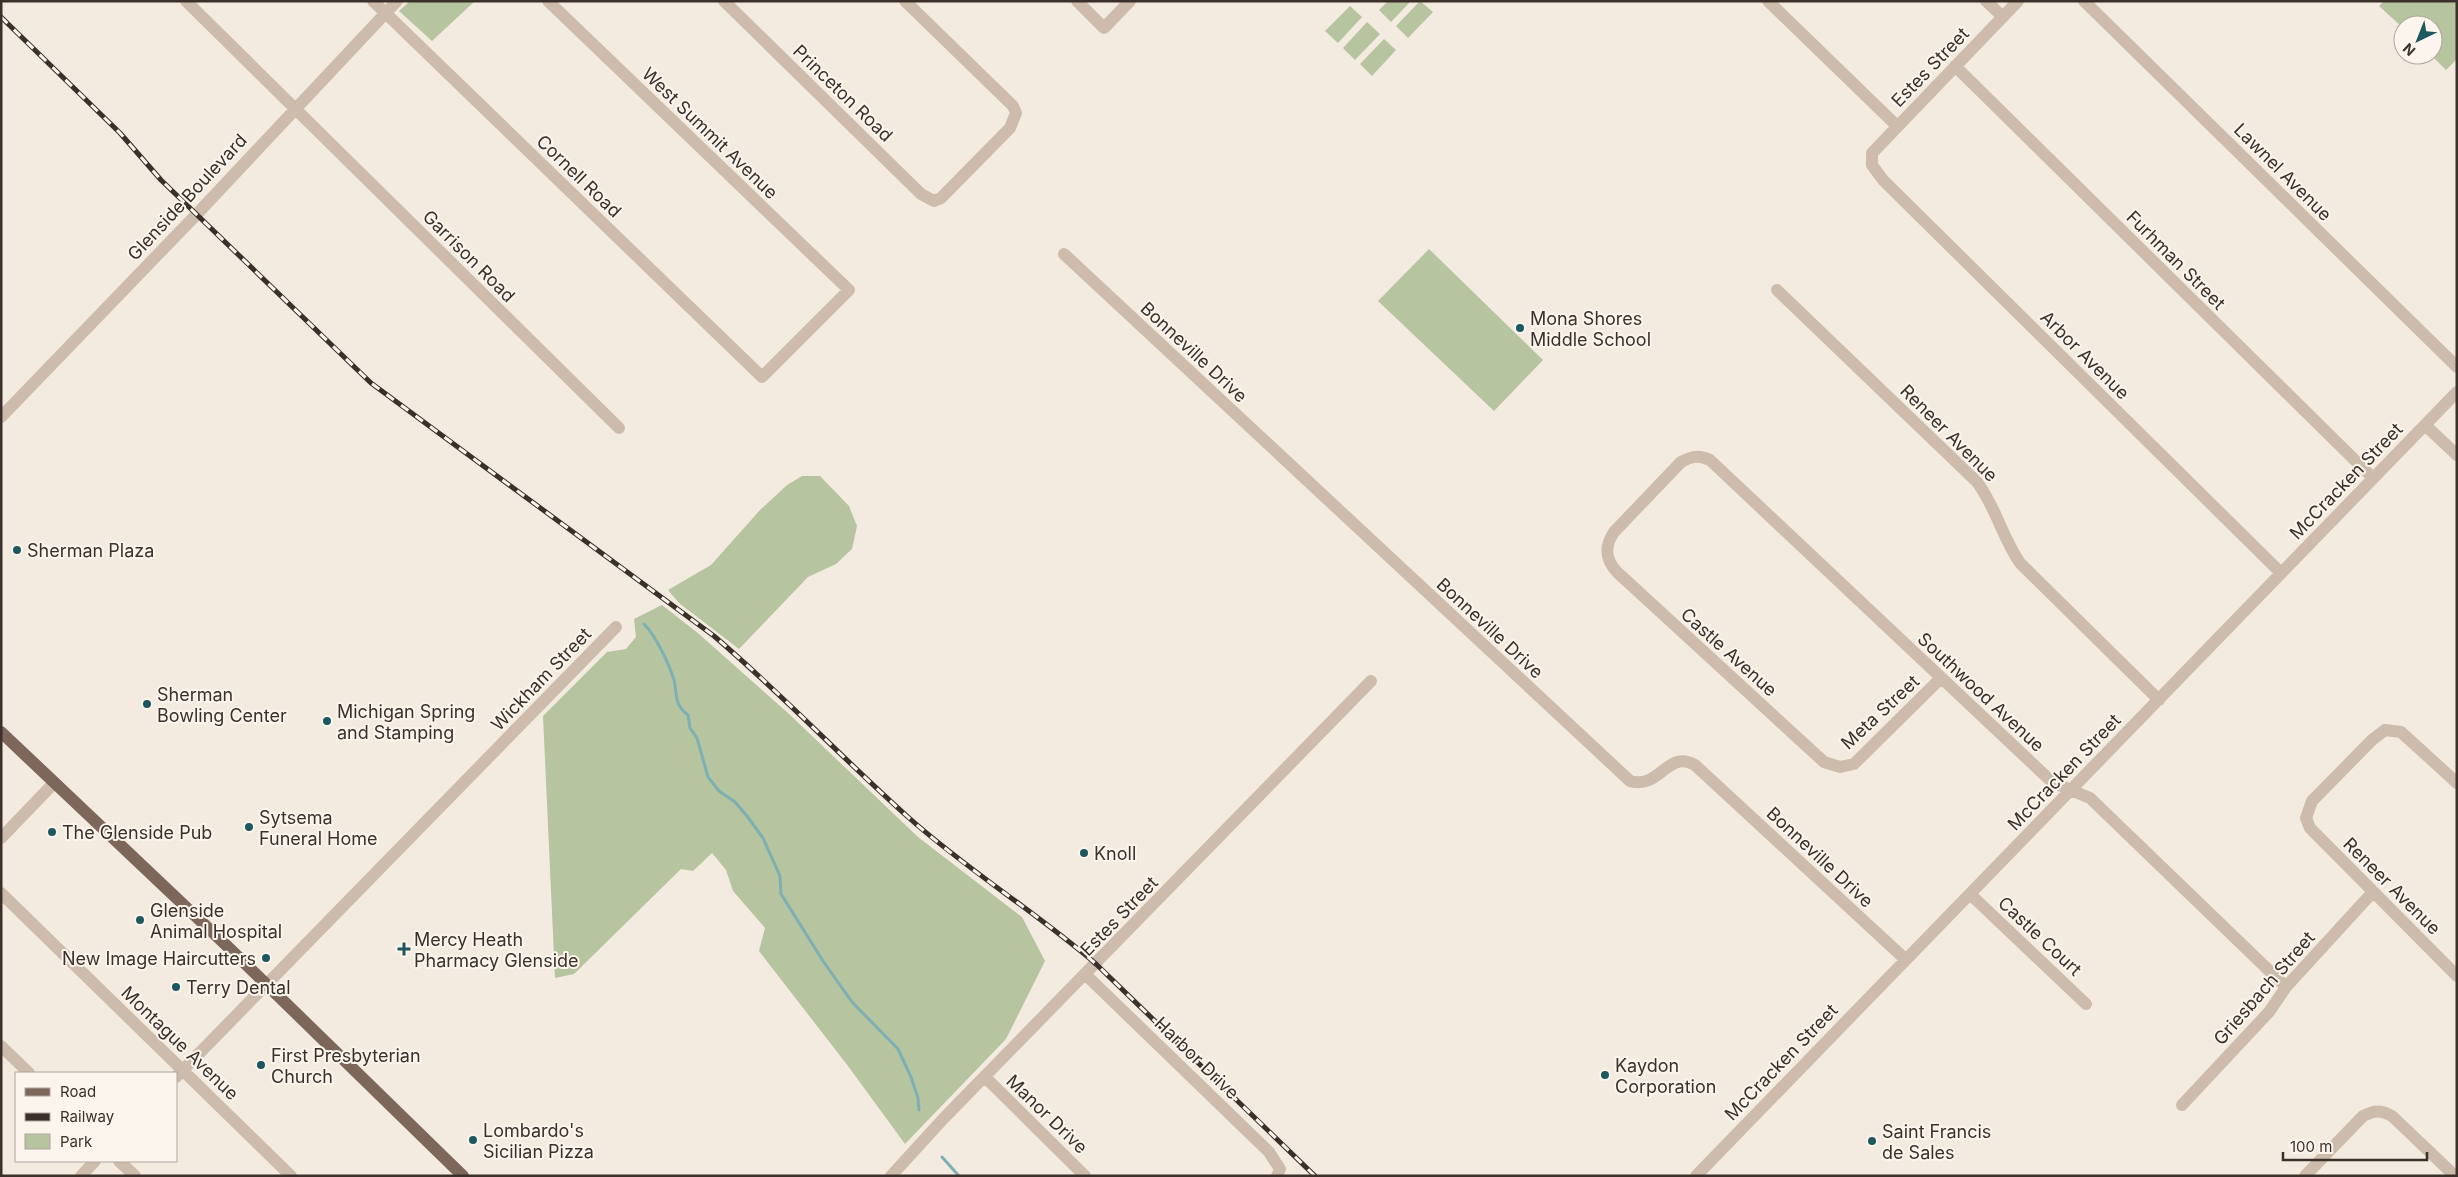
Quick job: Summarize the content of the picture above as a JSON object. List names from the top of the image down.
{
  "streets": {
    "street": [
      "Estes Street",
      "Princeton Road",
      "West Summit Avenue",
      "Lawnel Avenue",
      "Cornell Road",
      "Glenside Boulevard",
      "Garrison Road",
      "Furhman Street",
      "Bonneville Drive",
      "Arbor Avenue",
      "Reneer Avenue",
      "McCracken Street",
      "Castle Avenue",
      "Wickham Street",
      "Southwood Avenue",
      "Meta Street",
      "Castle Court",
      "Griesbach Street",
      "Montague Avenue",
      "Harbor Drive",
      "Manor Drive"
    ]
  },
  "crossings": [
    ["Estes Street", "Furhman Street"],
    ["Estes Street", "Arbor Avenue"],
    ["Estes Street", "Harbor Drive"],
    ["Estes Street", "Manor Drive"],
    ["West Summit Avenue", "Cornell Road"],
    ["Cornell Road", "Glenside Boulevard"],
    ["Glenside Boulevard", "Garrison Road"],
    ["Furhman Street", "McCracken Street"],
    ["Bonneville Drive", "McCracken Street"],
    ["Arbor Avenue", "McCracken Street"],
    ["Reneer Avenue", "McCracken Street"],
    ["Reneer Avenue", "Griesbach Street"],
    ["McCracken Street", "Southwood Avenue"],
    ["McCracken Street", "Castle Court"],
    ["Castle Avenue", "Southwood Avenue"],
    ["Castle Avenue", "Meta Street"],
    ["Wickham Street", "Montague Avenue"],
    ["Southwood Avenue", "Meta Street"],
    ["Southwood Avenue", "Griesbach Street"]
  ],
  "places": {
    "other": [
      "Mona Shores Middle School",
      "Sherman Plaza",
      "Sherman Bowling Center",
      "Michigan Spring and Stamping",
      "Sytsema Funeral Home",
      "The Glenside Pub",
      "Knoll",
      "Glenside Animal Hospital",
      "New Image Haircutters",
      "Terry Dental",
      "First Presbyterian Church",
      "Kaydon Corporation",
      "Lombardo's Sicilian Pizza",
      "Saint Francis de Sales"
    ],
    "health": ["Mercy Heath Pharmacy Glenside"]
  },
  "legend": ["Road", "Railway", "Park"],
  "scale_bar": "100 m",
  "north": "bottom left"
}
